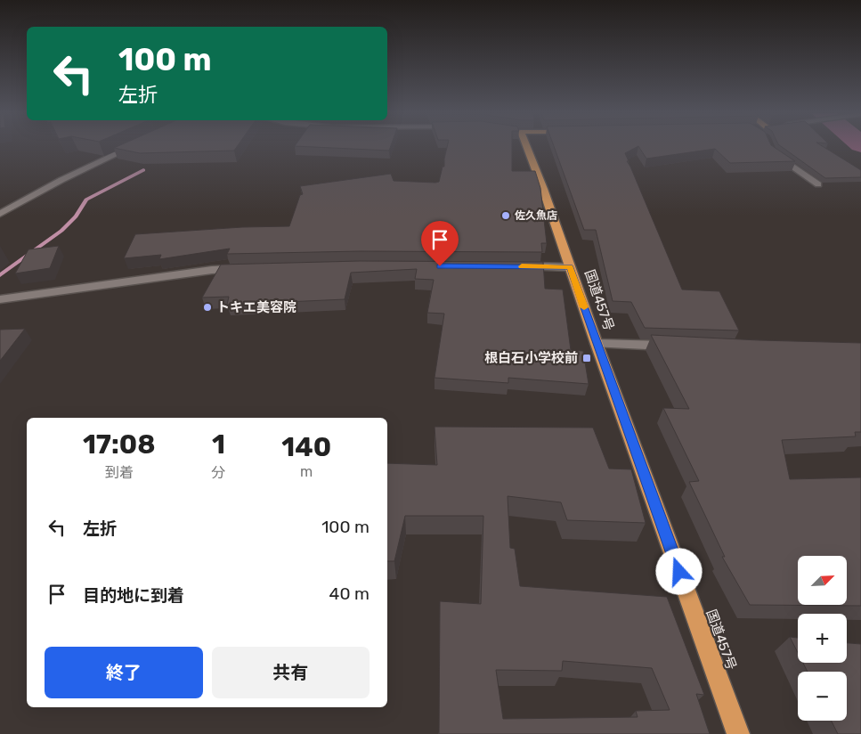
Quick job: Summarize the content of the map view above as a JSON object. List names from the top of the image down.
{
  "streets": {
    "highway": ["国道457号"]
  },
  "places": {
    "other": ["佐久魚店", "トキエ美容院"],
    "transit": ["根白石小学校前"]
  },
  "north": "top right",
  "page": {
    "turn": ["100 m", "左折"],
    "eta": [
      "17:08",
      "到着",
      "1",
      "分",
      "140",
      "m"
    ],
    "list": [
      {
        "name": "左折",
        "value": "100 m"
      },
      {
        "name": "目的地に到着",
        "value": "40 m"
      }
    ],
    "map_buttons": ["+", "−"],
    "buttons": ["終了", "共有"]
  }
}
